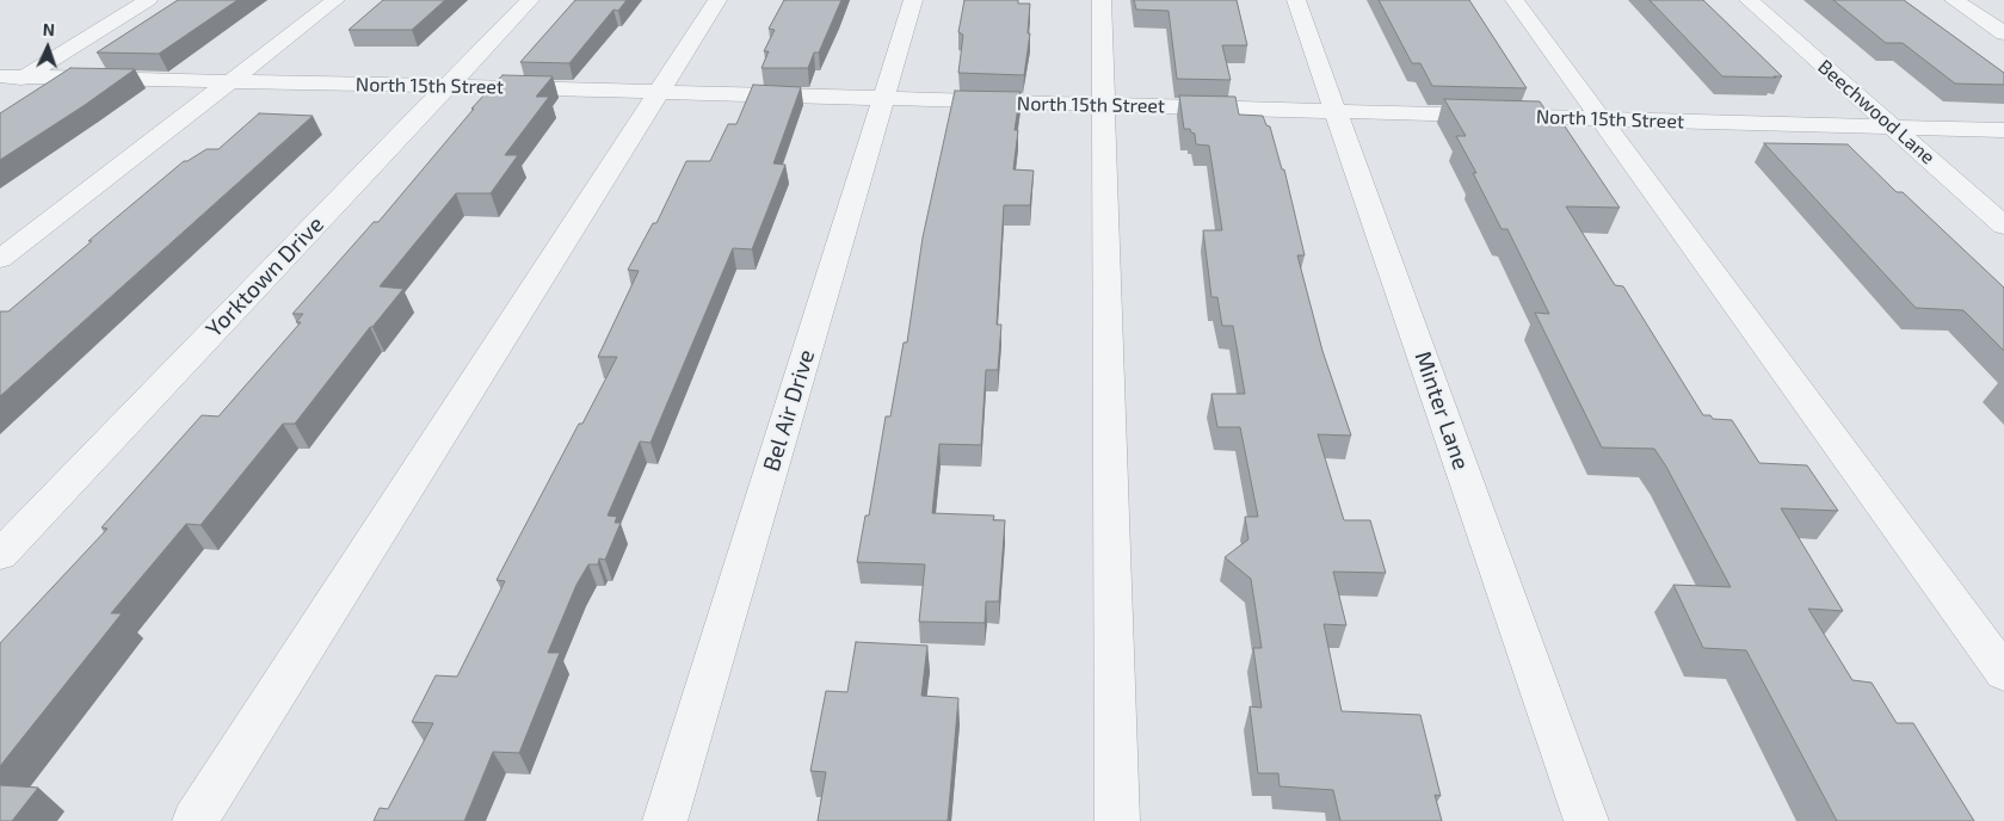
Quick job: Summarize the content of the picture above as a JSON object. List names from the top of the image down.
{
  "streets": {
    "street": [
      "North 15th Street",
      "Beechwood Lane",
      "Yorktown Drive",
      "Bel Air Drive",
      "Minter Lane"
    ]
  },
  "crossings": [
    ["North 15th Street", "Beechwood Lane"],
    ["North 15th Street", "Yorktown Drive"],
    ["North 15th Street", "Bel Air Drive"],
    ["North 15th Street", "Minter Lane"]
  ],
  "north": "top"
}
